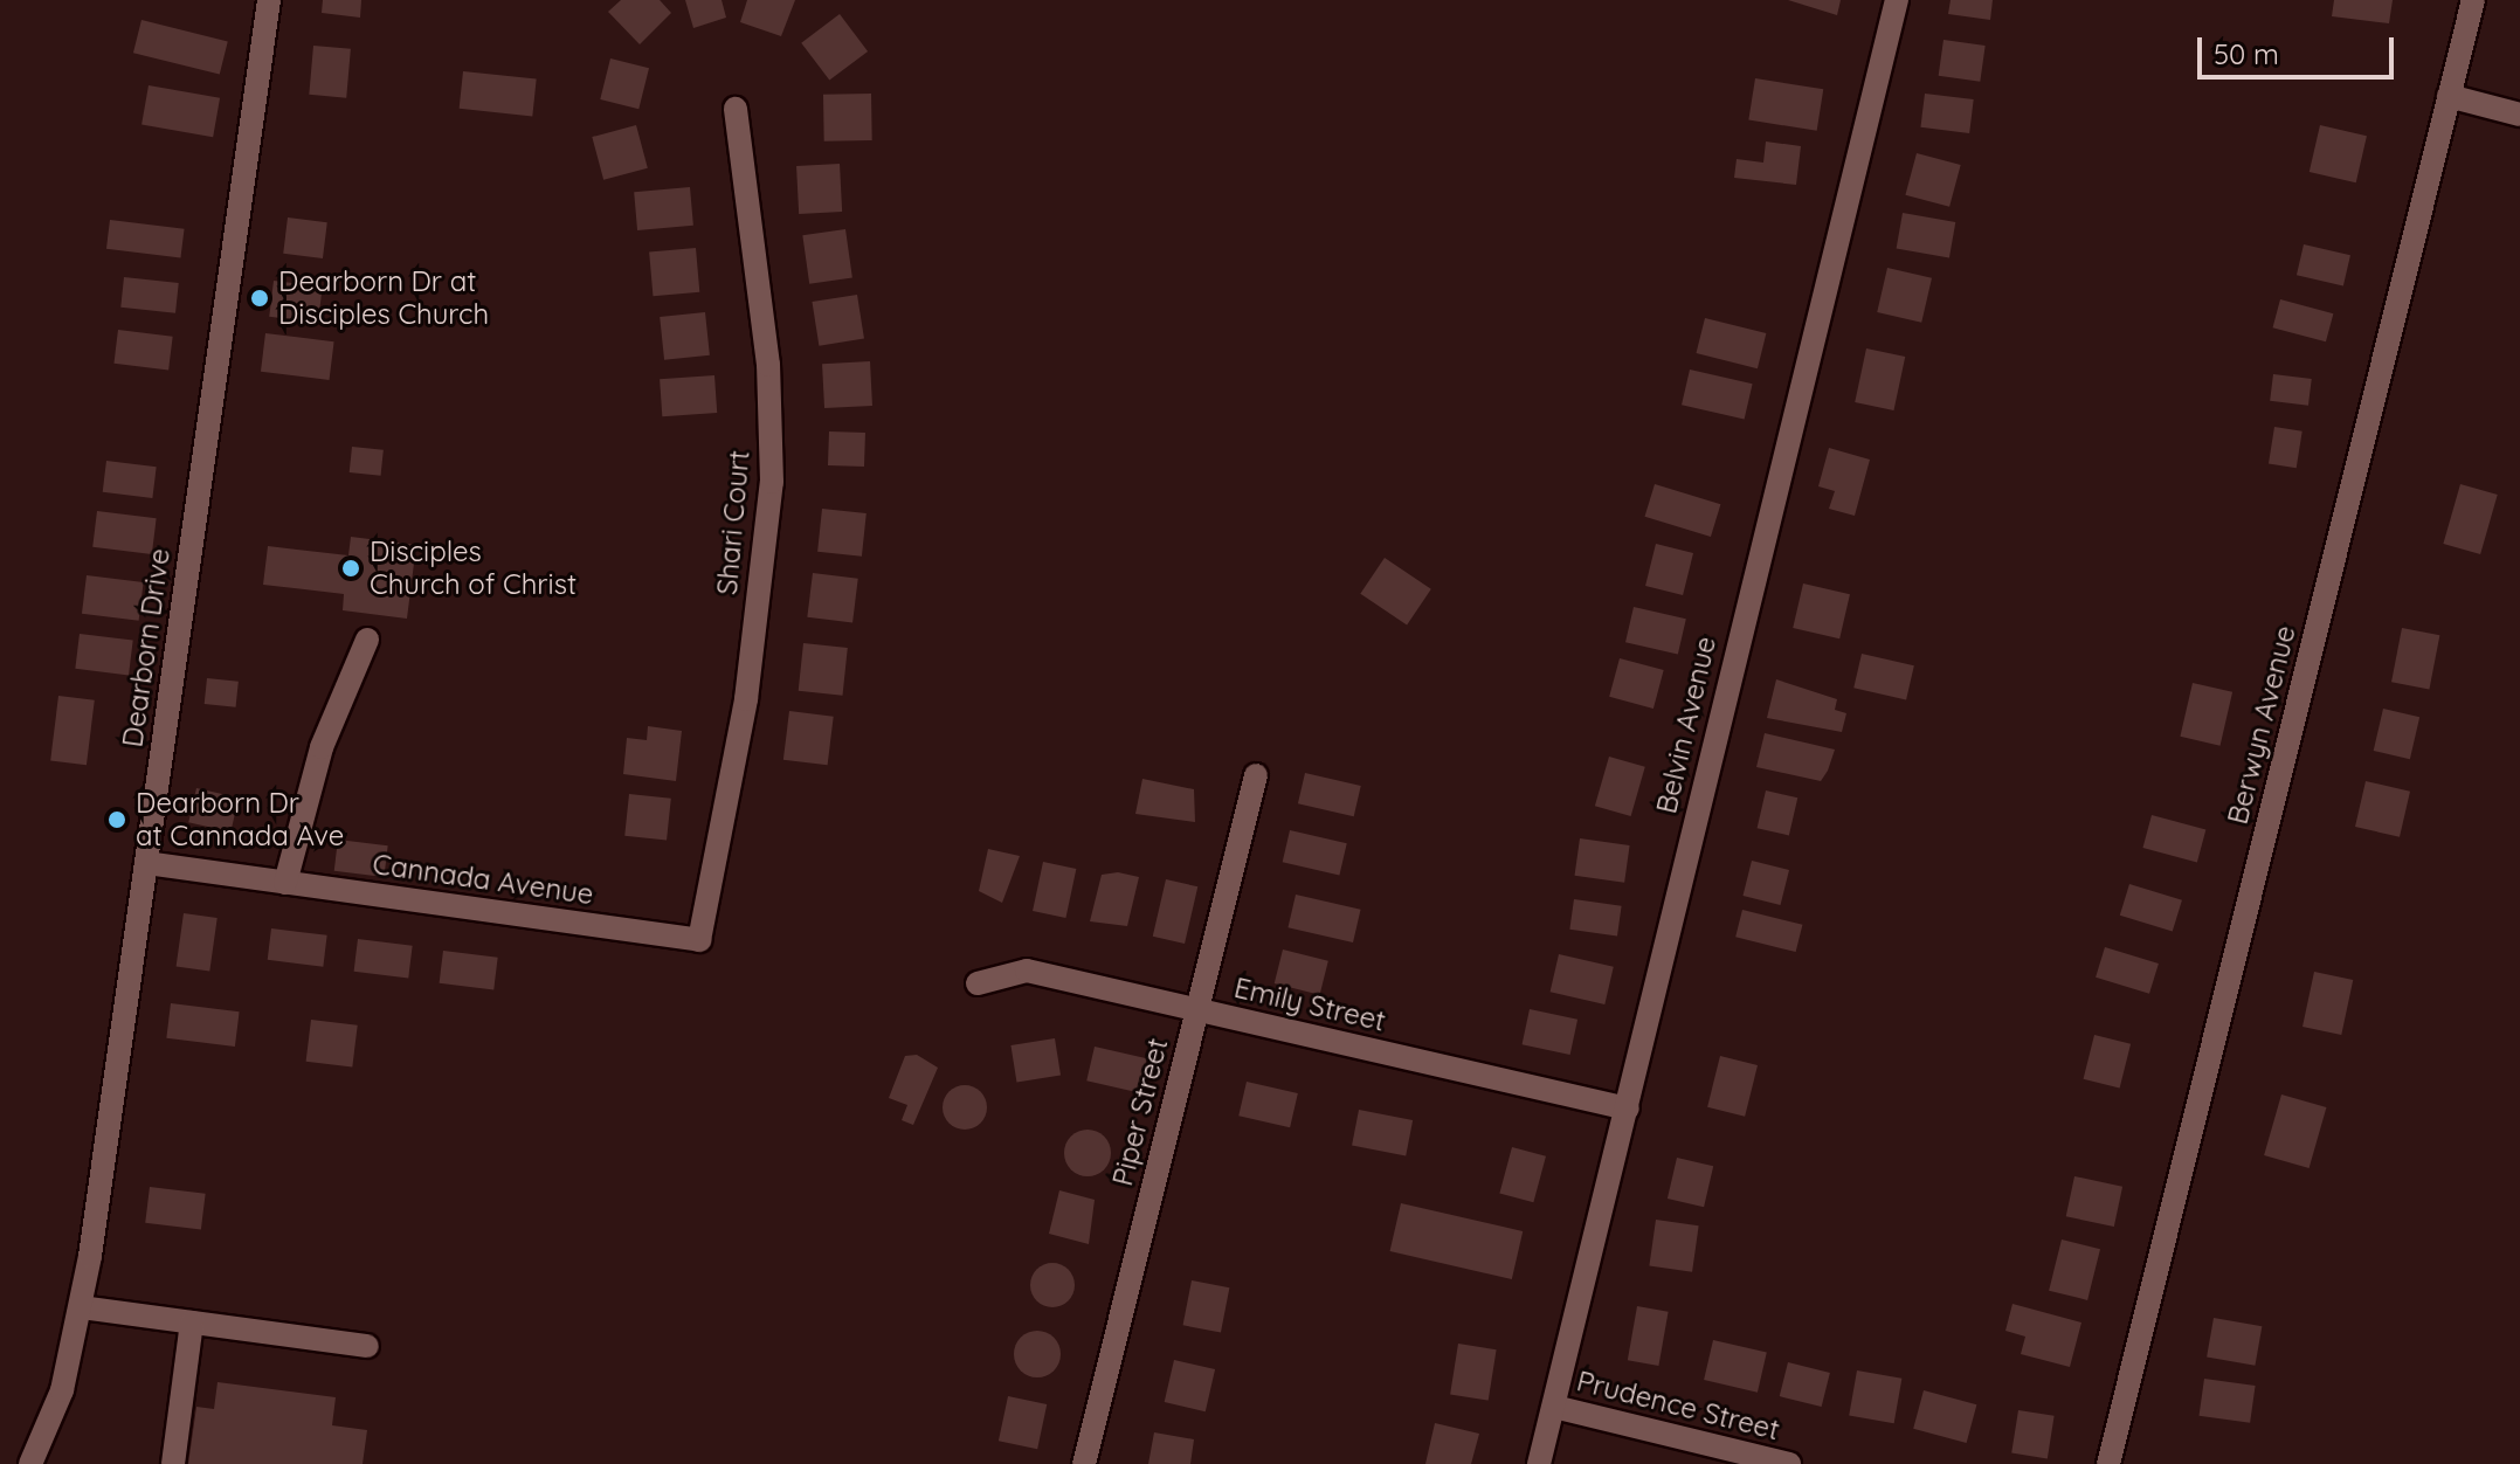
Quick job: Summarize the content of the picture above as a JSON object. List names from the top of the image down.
{
  "streets": {
    "street": [
      "Shari Court",
      "Dearborn Drive",
      "Belvin Avenue",
      "Berwyn Avenue",
      "Cannada Avenue",
      "Emily Street",
      "Piper Street",
      "Prudence Street"
    ]
  },
  "crossings": [
    ["Shari Court", "Cannada Avenue"],
    ["Dearborn Drive", "Cannada Avenue"],
    ["Belvin Avenue", "Emily Street"],
    ["Belvin Avenue", "Prudence Street"],
    ["Emily Street", "Piper Street"]
  ],
  "places": ["Dearborn Dr at Disciples Church", "Disciples Church of Christ", "Dearborn Dr at Cannada Ave"],
  "scale_bar": "50 m"
}
